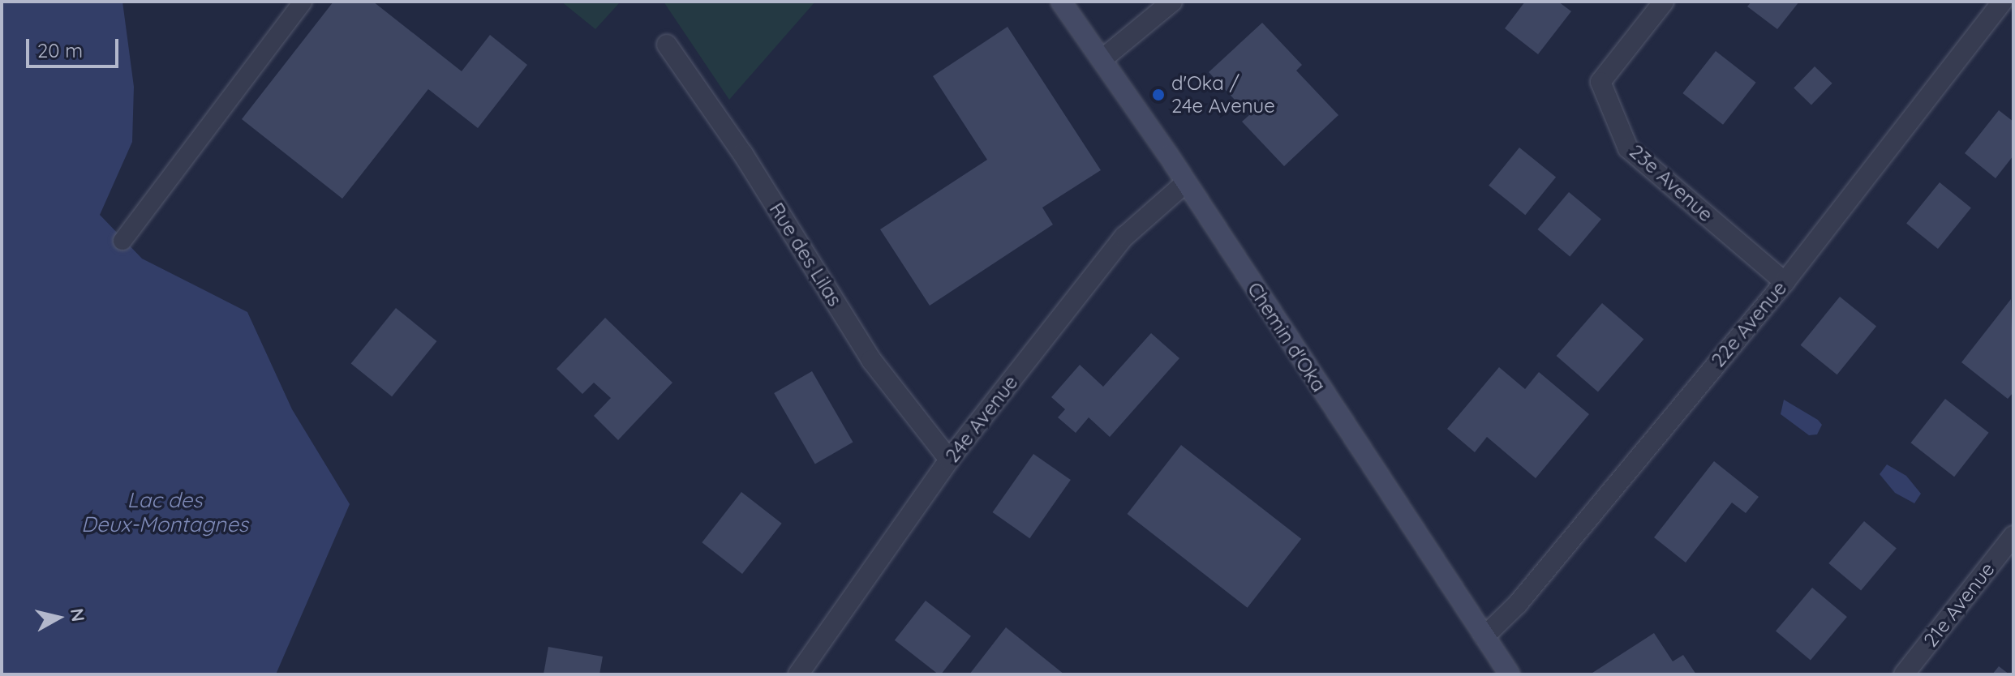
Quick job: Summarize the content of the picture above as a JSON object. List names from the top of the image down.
{
  "streets": {
    "main road": ["Chemin d'Oka"],
    "street": [
      "23e Avenue",
      "Rue des Lilas",
      "22e Avenue",
      "24e Avenue",
      "21e Avenue"
    ]
  },
  "crossings": [
    ["23e Avenue", "22e Avenue"],
    ["Rue des Lilas", "24e Avenue"],
    ["22e Avenue", "Chemin d'Oka"],
    ["Chemin d'Oka", "24e Avenue"]
  ],
  "water": ["Lac des Deux-Montagnes"],
  "places": ["d'Oka / 24e Avenue"],
  "scale_bar": "20 m",
  "north": "right"
}
